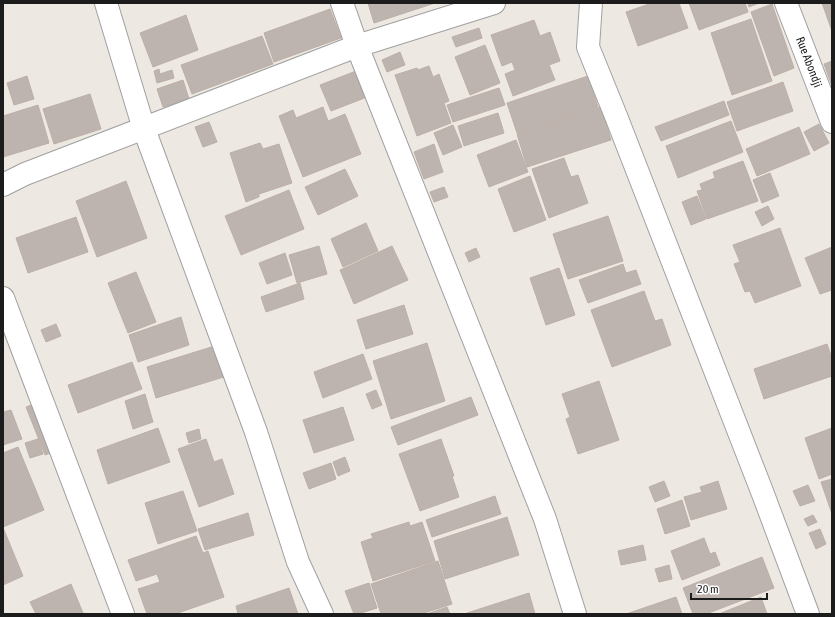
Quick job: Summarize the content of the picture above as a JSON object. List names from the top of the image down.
{
  "streets": {
    "street": ["Rue Abondji"]
  },
  "scale_bar": "20 m"
}
